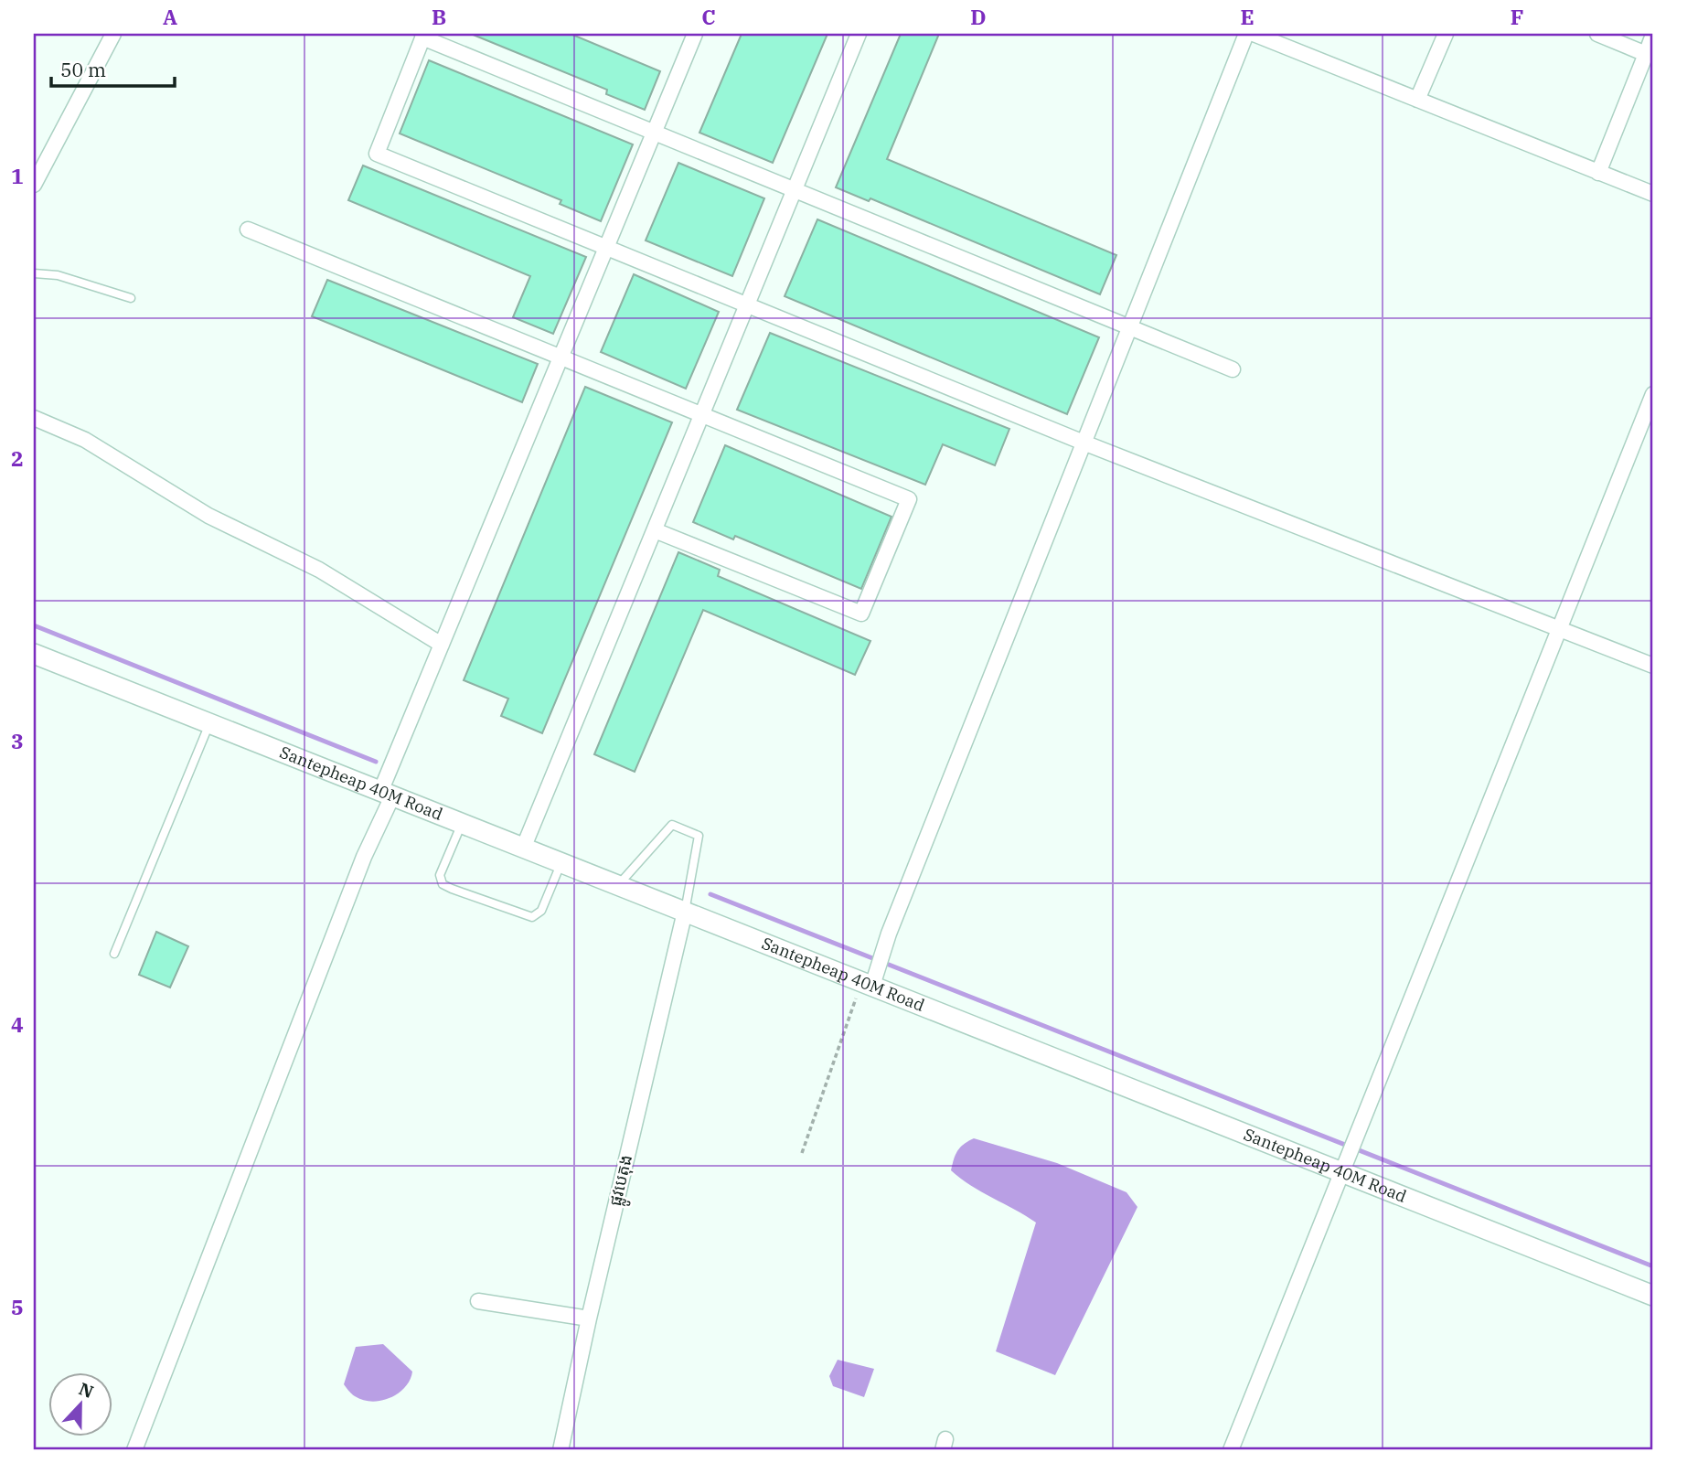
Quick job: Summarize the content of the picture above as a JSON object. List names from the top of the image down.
{
  "streets": {
    "main road": ["Santepheap 40M Road"],
    "street": ["ផ្លូវបេតុង"]
  },
  "crossings": [
    ["Santepheap 40M Road", "ផ្លូវបេតុង"]
  ],
  "scale_bar": "50 m",
  "north": "top",
  "grid": {
    "columns": [
      "A",
      "B",
      "C",
      "D",
      "E",
      "F"
    ],
    "rows": [
      "1",
      "2",
      "3",
      "4",
      "5"
    ]
  }
}
